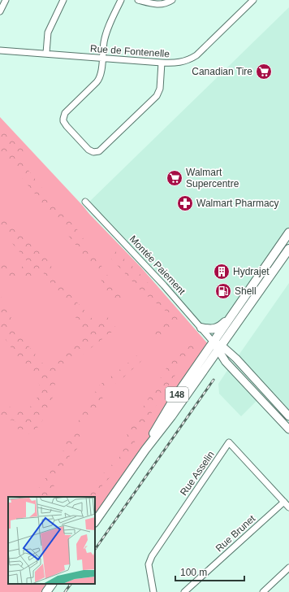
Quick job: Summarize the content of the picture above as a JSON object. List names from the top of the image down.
{
  "streets": {
    "main road": ["Montée Paiement", "148"],
    "street": ["Rue de Fontenelle", "Rue Asselin", "Rue Brunet"]
  },
  "crossings": [
    ["Montée Paiement", "148"],
    ["Rue Asselin", "Rue Brunet"]
  ],
  "places": {
    "supermarket": ["Canadian Tire", "Walmart Supercentre"],
    "pharmacy": ["Walmart Pharmacy"],
    "building": ["Hydrajet"],
    "fuel station": ["Shell"]
  },
  "scale_bar": "100 m"
}
